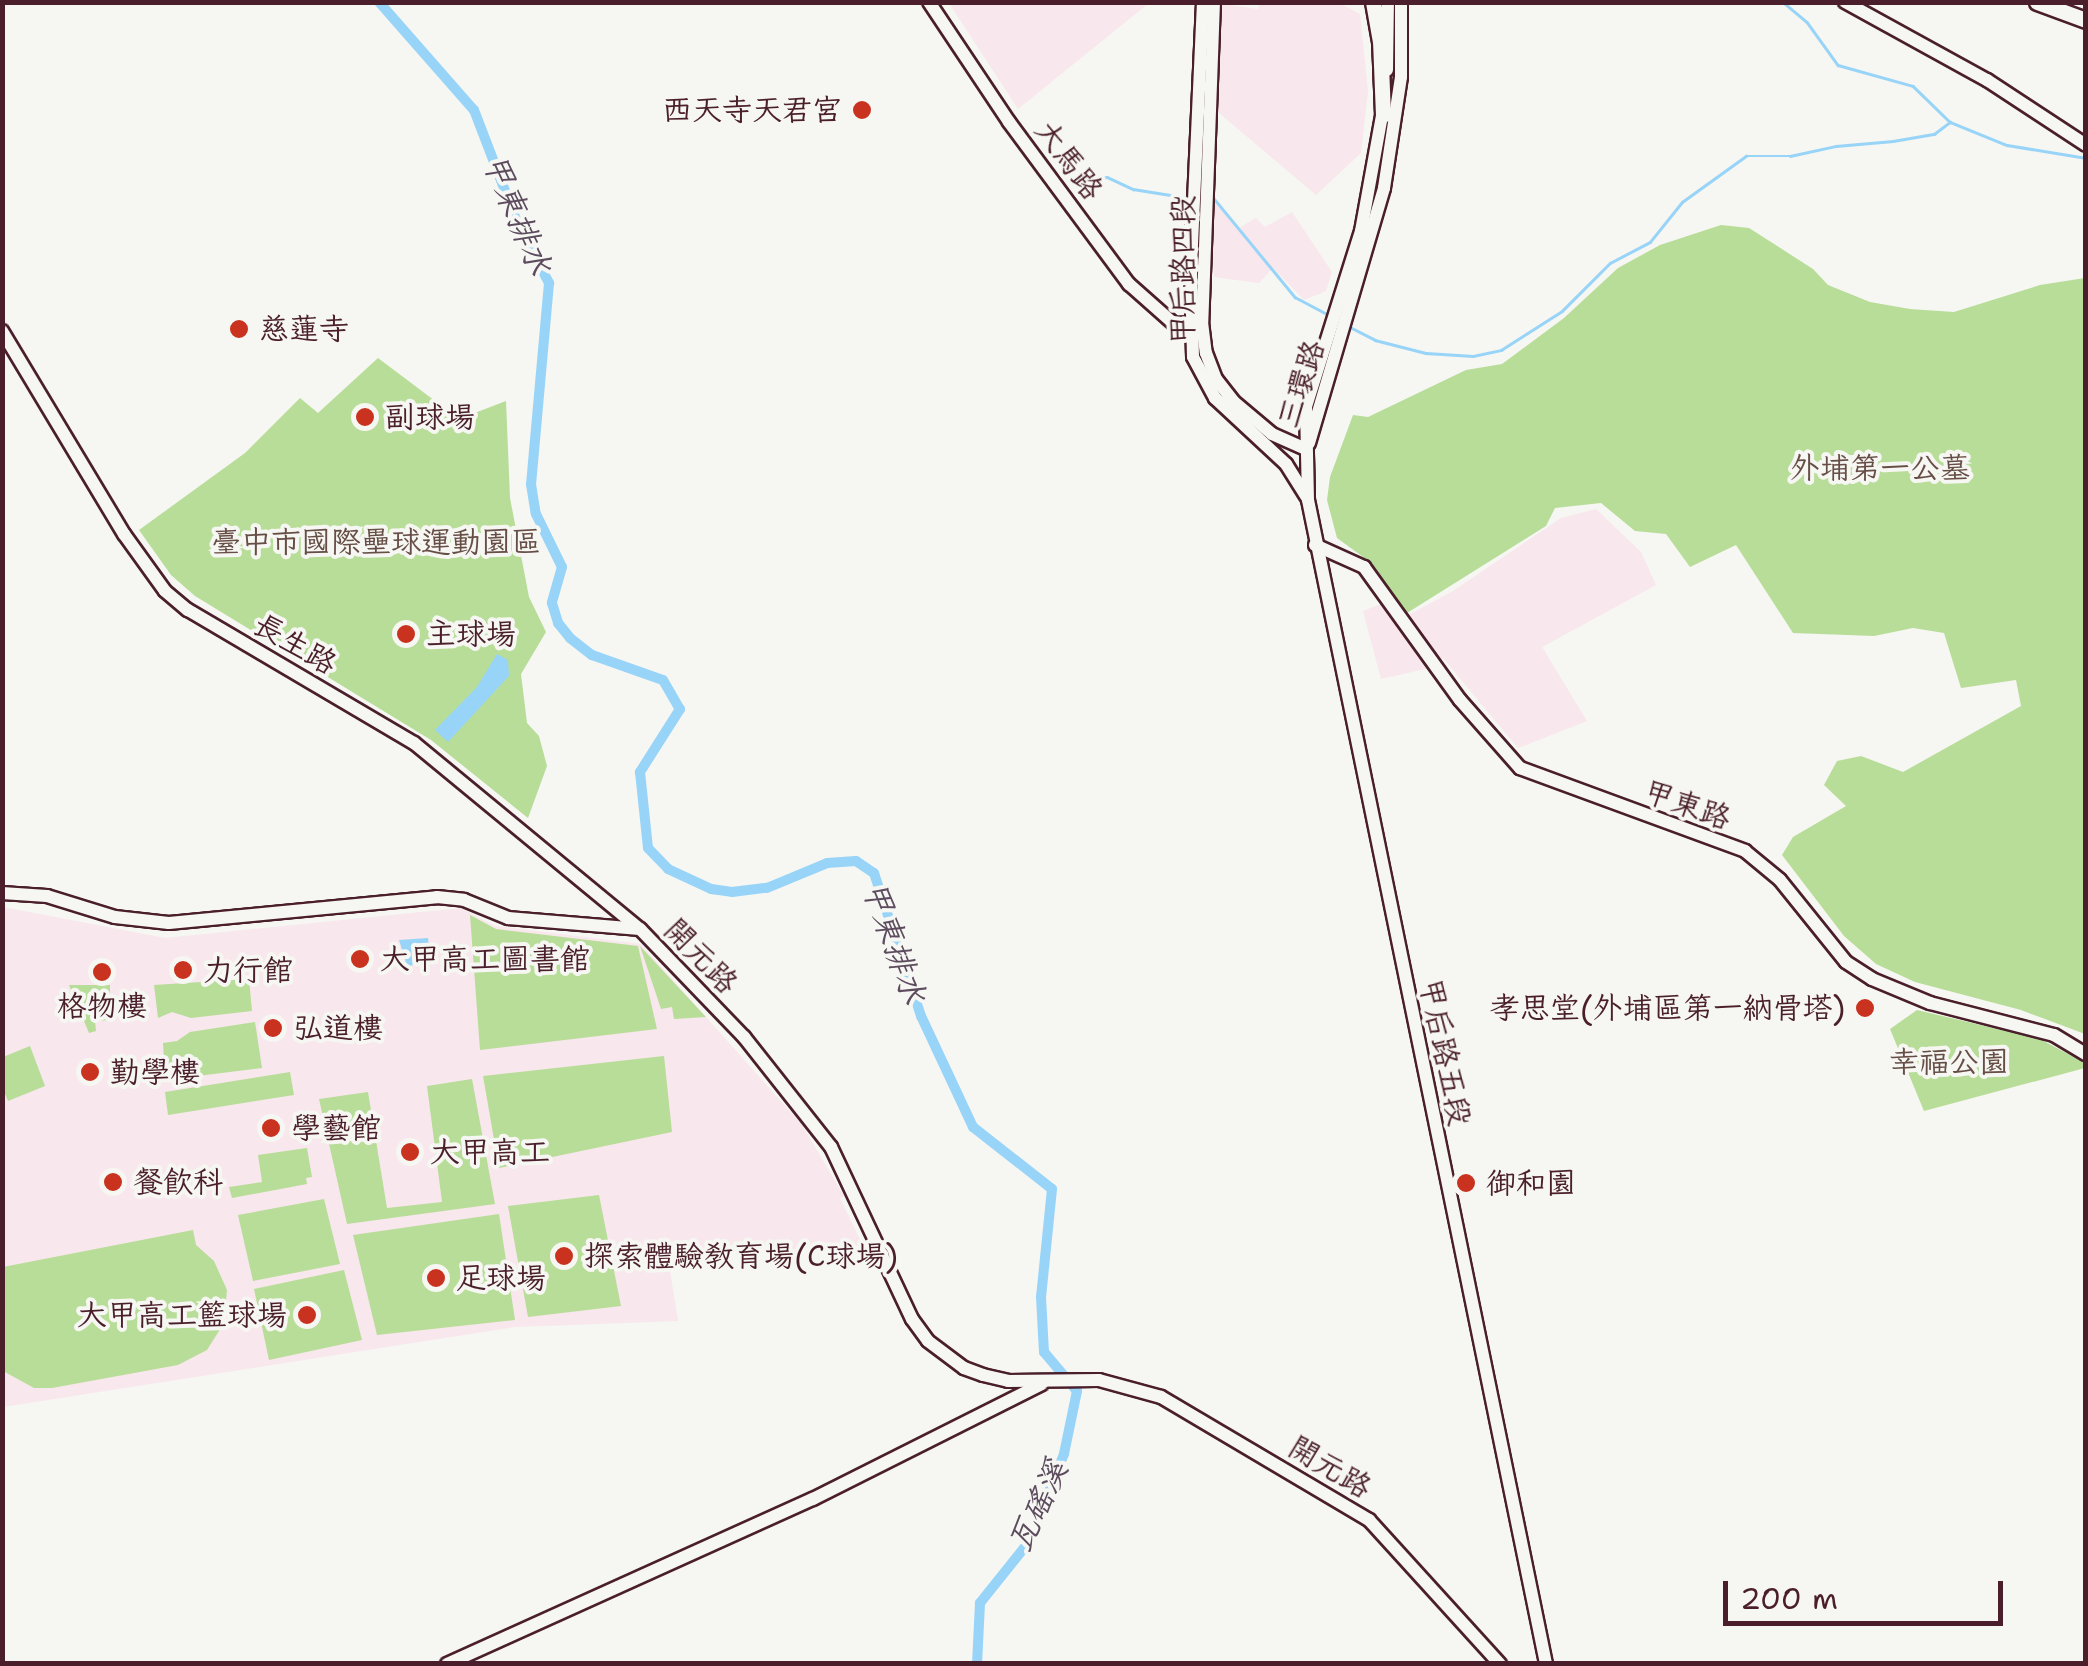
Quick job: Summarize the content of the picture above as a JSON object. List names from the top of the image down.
{
  "streets": {
    "street": [
      "大馬路",
      "甲后路四段",
      "三環路",
      "長生路",
      "甲東路",
      "開元路",
      "甲后路五段"
    ]
  },
  "crossings": [
    ["大馬路", "甲后路四段"],
    ["甲后路四段", "三環路"],
    ["甲后路四段", "甲后路五段"],
    ["三環路", "甲后路五段"],
    ["長生路", "開元路"],
    ["甲東路", "甲后路五段"]
  ],
  "water": ["甲東排水", "瓦磘溪"],
  "parks": ["外埔第一公墓", "臺中市國際壘球運動園區", "幸福公園"],
  "places": [
    "西天寺天君宮",
    "慈蓮寺",
    "副球場",
    "主球場",
    "大甲高工圖書館",
    "力行館",
    "格物樓",
    "孝思堂(外埔區第一納骨塔)",
    "弘道樓",
    "勤學樓",
    "學藝館",
    "大甲高工",
    "餐飲科",
    "御和園",
    "探索體驗教育場(C球場)",
    "足球場",
    "大甲高工籃球場"
  ],
  "scale_bar": "200 m"
}
